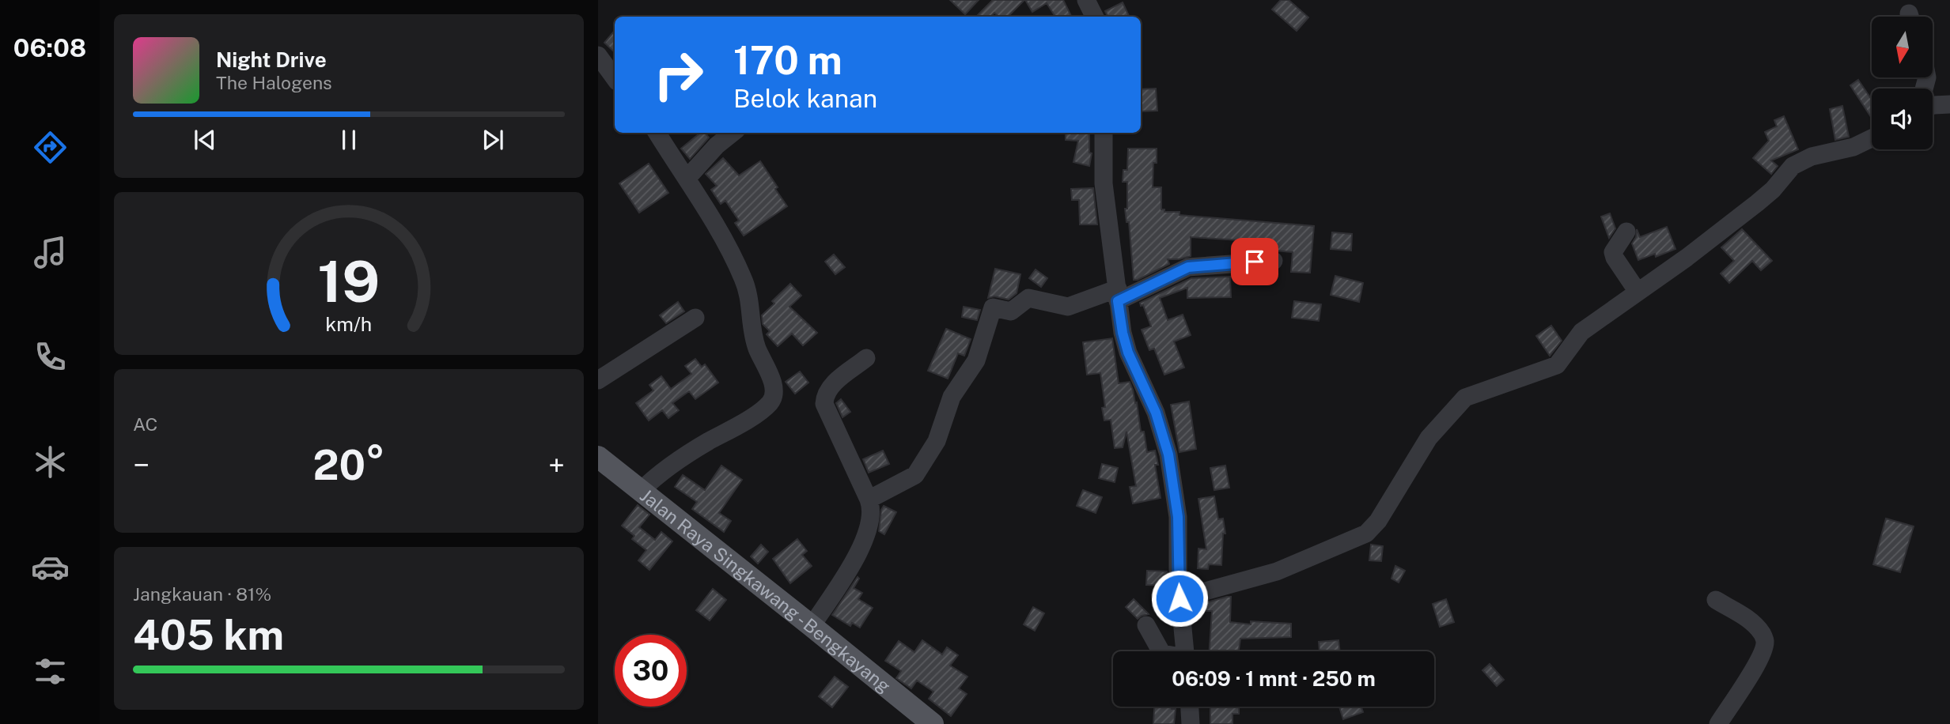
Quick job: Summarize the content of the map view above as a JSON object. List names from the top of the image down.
{
  "streets": {
    "main road": ["Jalan Raya Singkawang - Bengkayang"]
  },
  "north": "bottom",
  "page": {
    "tabs": "06:08",
    "turn": ["170 m", "Belok kanan"],
    "song": ["Night Drive", "The Halogens"],
    "tile": [
      "AC",
      ["Jangkauan · 81%", "405 km"]
    ],
    "heat": ["−", "20°", "+"],
    "limit": "30",
    "trip": "06:09 · 1 mnt · 250 m",
    "gauge": ["19", "km/h"]
  }
}
